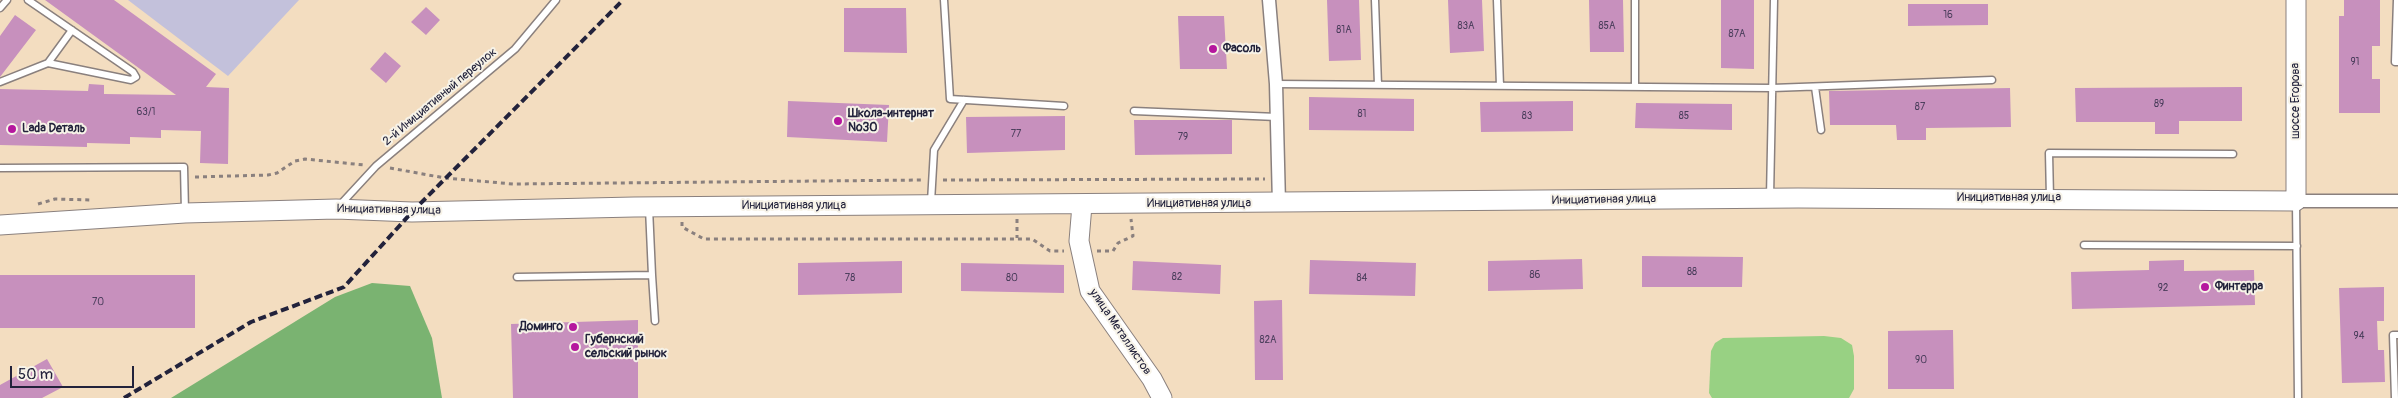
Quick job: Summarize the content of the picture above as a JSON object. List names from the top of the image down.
{
  "streets": {
    "main road": ["шоссе Егорова", "Инициативная улица", "улица Металлистов"],
    "lane": ["2-й Инициативный переулок"]
  },
  "crossings": [
    ["2-й Инициативный переулок", "Инициативная улица"],
    ["шоссе Егорова", "Инициативная улица"],
    ["Инициативная улица", "улица Металлистов"]
  ],
  "places": [
    "Фасоль",
    "Школа-интернат №30",
    "Lada Dеталь",
    "Финтерра",
    "Доминго",
    "Губернский сельский рынок"
  ],
  "house_numbers": [
    "16",
    "83А",
    "85А",
    "81А",
    "87А",
    "91",
    "89",
    "87",
    "63/1",
    "81",
    "83",
    "85",
    "77",
    "79",
    "88",
    "86",
    "82",
    "78",
    "80",
    "84",
    "92",
    "70",
    "94",
    "82А",
    "90"
  ],
  "scale_bar": "50 m"
}
